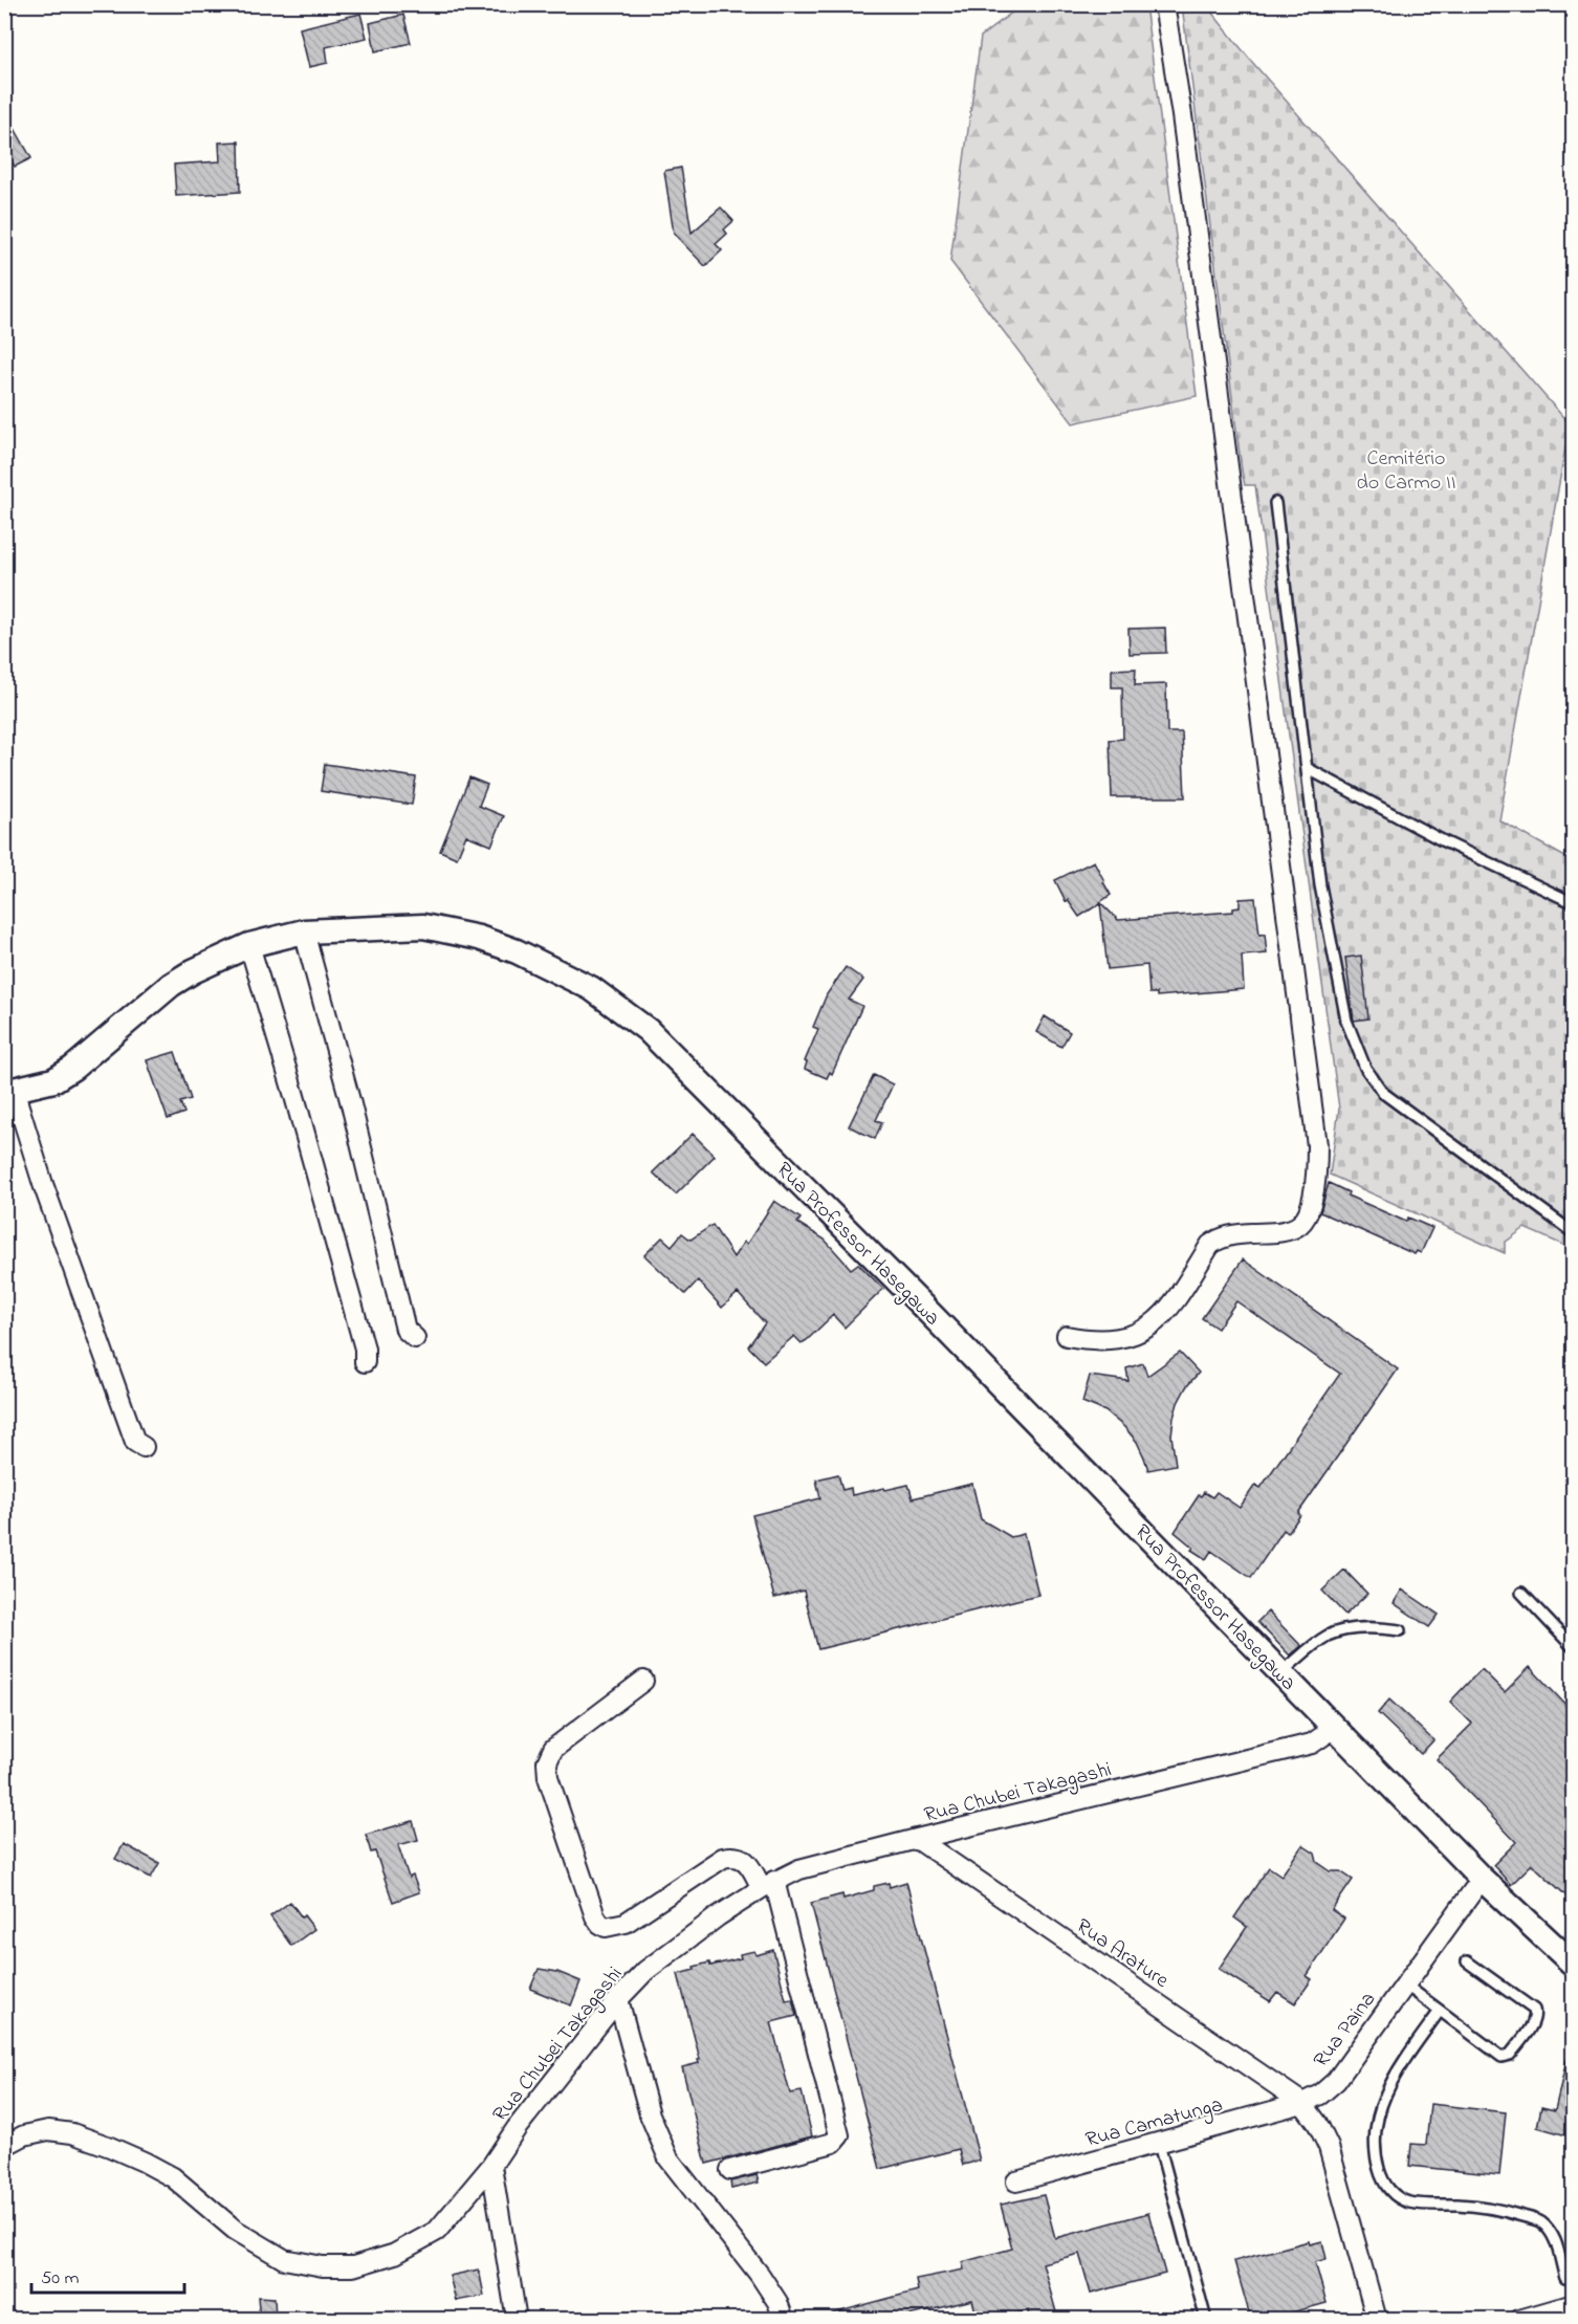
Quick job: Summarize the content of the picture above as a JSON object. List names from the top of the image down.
{
  "streets": {
    "street": [
      "Rua Professor Hasegawa",
      "Rua Chubei Takagashi",
      "Rua Arature",
      "Rua Paina",
      "Rua Camatunga"
    ]
  },
  "crossings": [
    ["Rua Professor Hasegawa", "Rua Chubei Takagashi"],
    ["Rua Professor Hasegawa", "Rua Paina"],
    ["Rua Chubei Takagashi", "Rua Arature"],
    ["Rua Arature", "Rua Paina"],
    ["Rua Arature", "Rua Camatunga"],
    ["Rua Paina", "Rua Camatunga"]
  ],
  "parks": ["Cemitério do Carmo II"],
  "scale_bar": "50 m"
}
